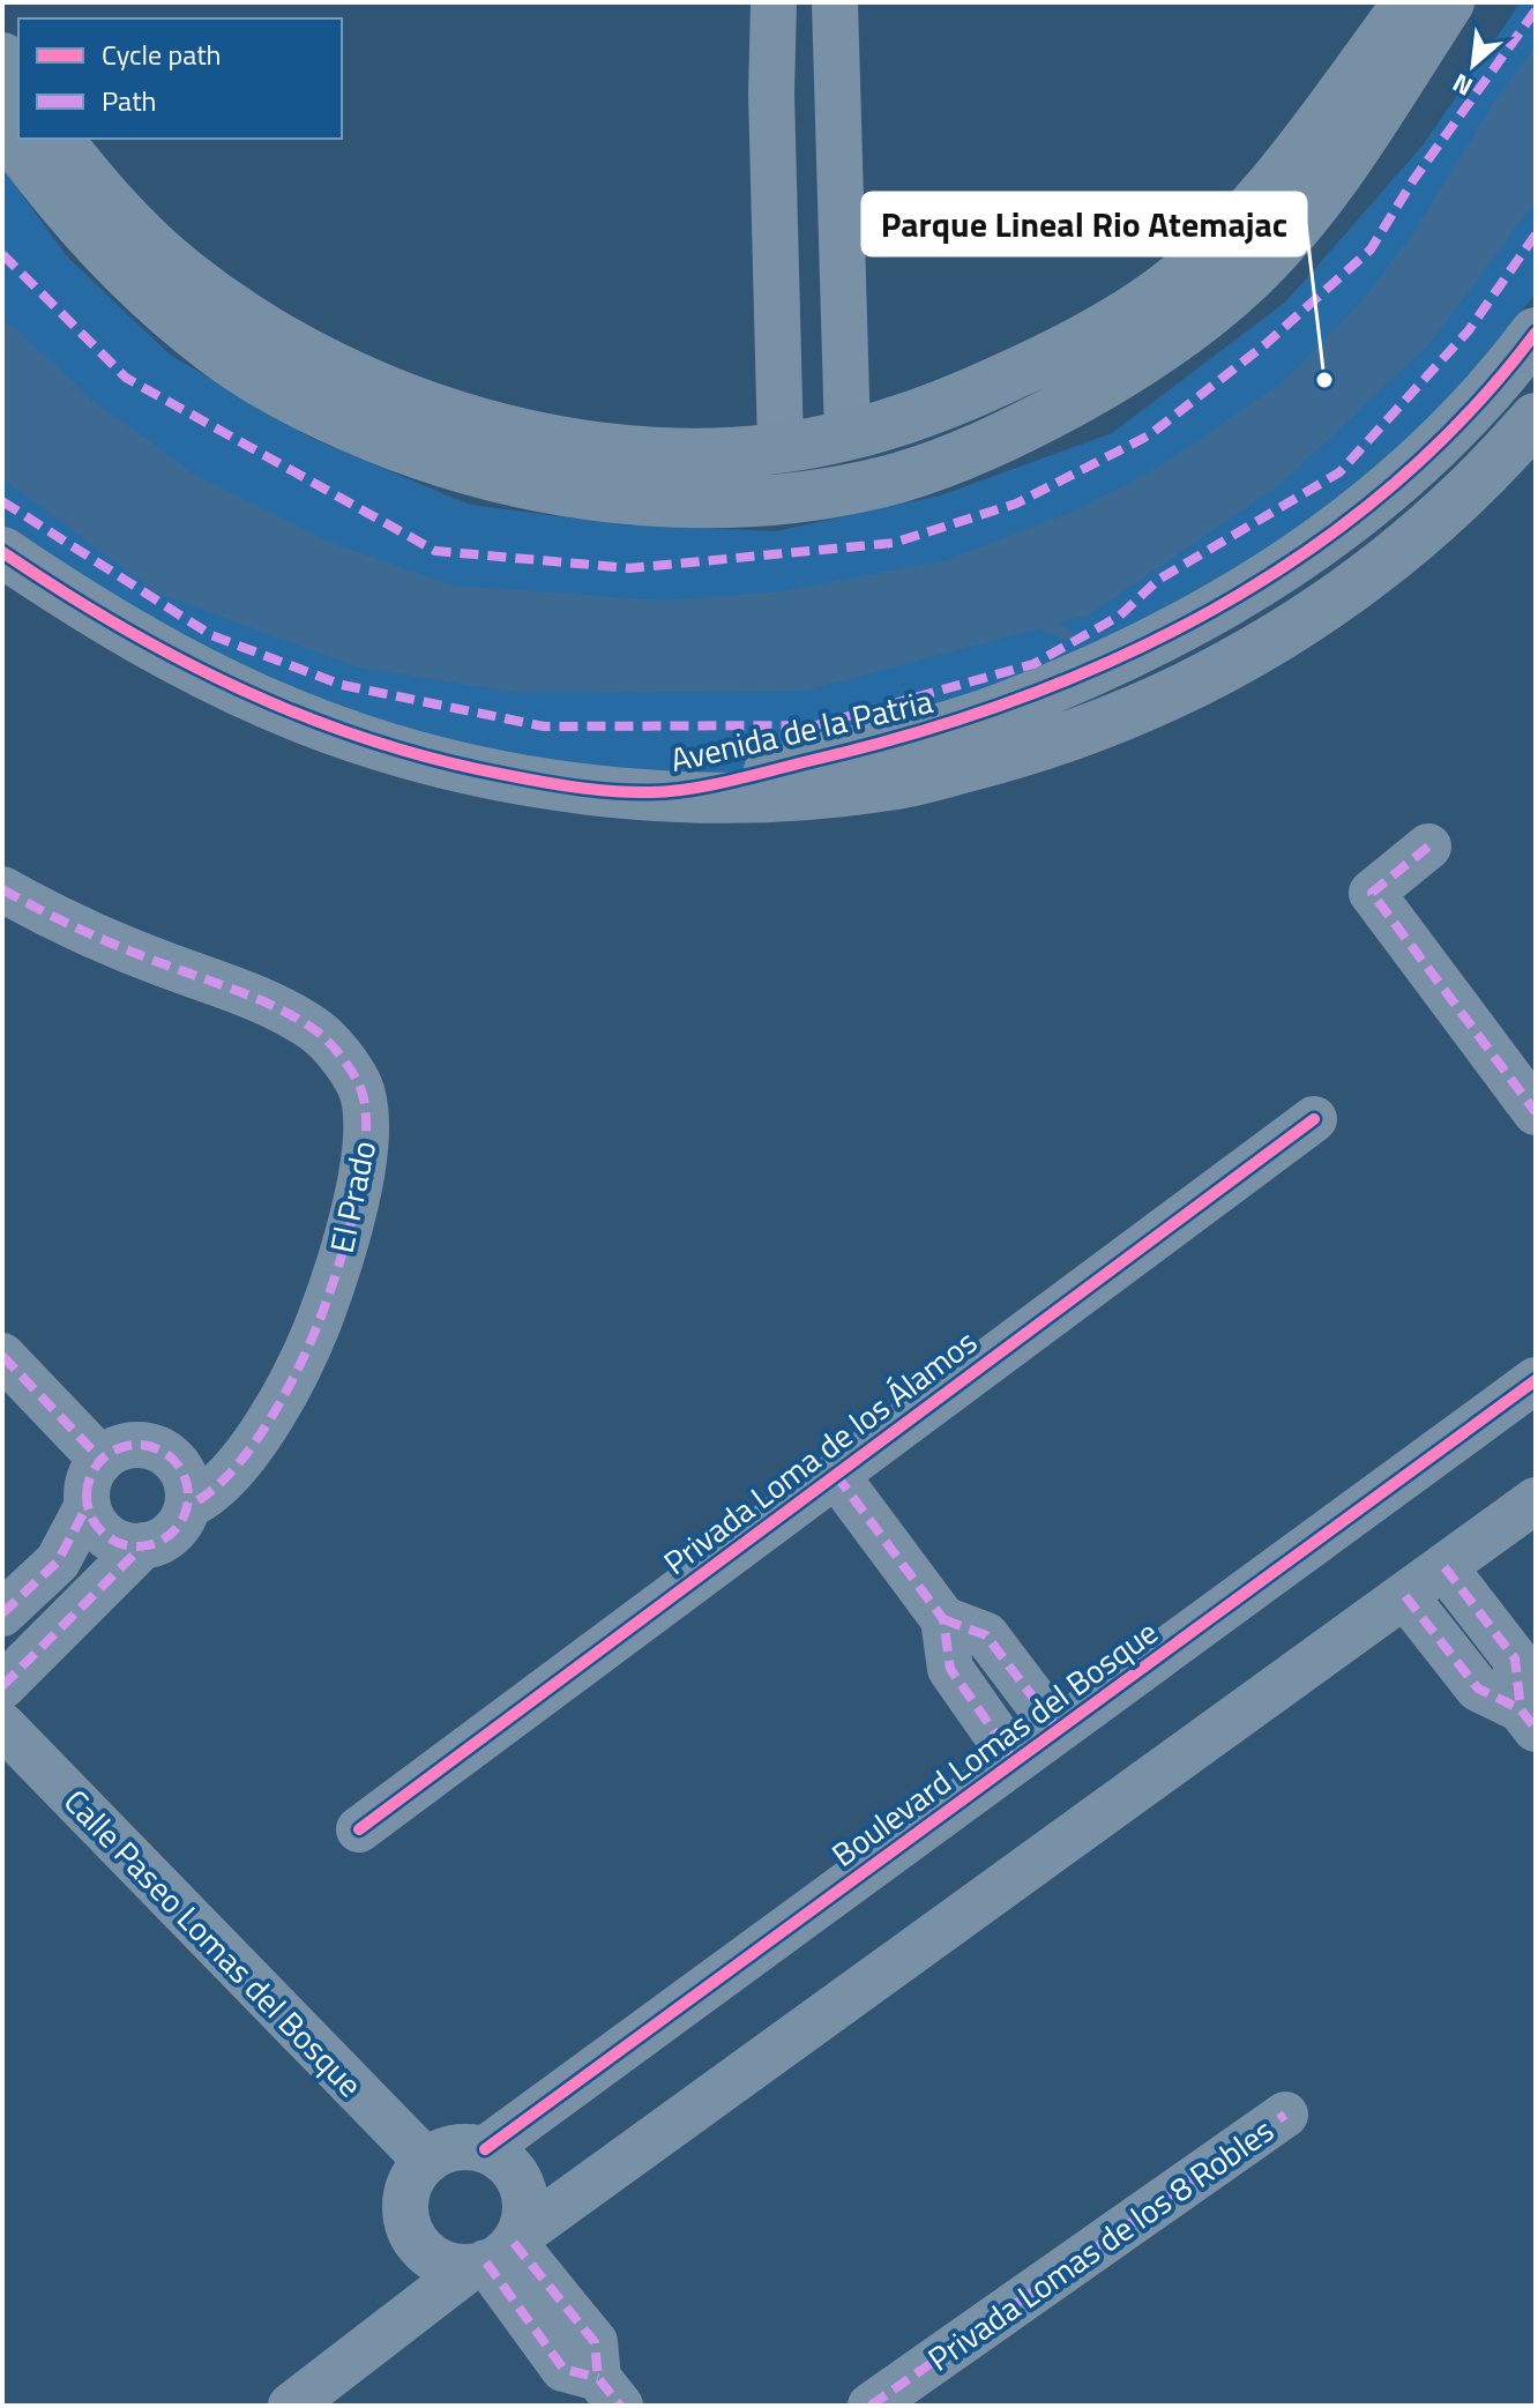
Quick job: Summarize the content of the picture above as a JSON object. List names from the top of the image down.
{
  "streets": {
    "main road": ["Avenida de la Patria"],
    "street": [
      "El Prado",
      "Privada Loma de los Álamos",
      "Boulevard Lomas del Bosque",
      "Calle Paseo Lomas del Bosque",
      "Privada Lomas de los 8 Robles"
    ]
  },
  "crossings": [
    ["Privada Loma de los Álamos", "Boulevard Lomas del Bosque"],
    ["Boulevard Lomas del Bosque", "Calle Paseo Lomas del Bosque"]
  ],
  "places": ["Parque Lineal Rio Atemajac"],
  "legend": ["Cycle path", "Path"],
  "north": "bottom left"
}
